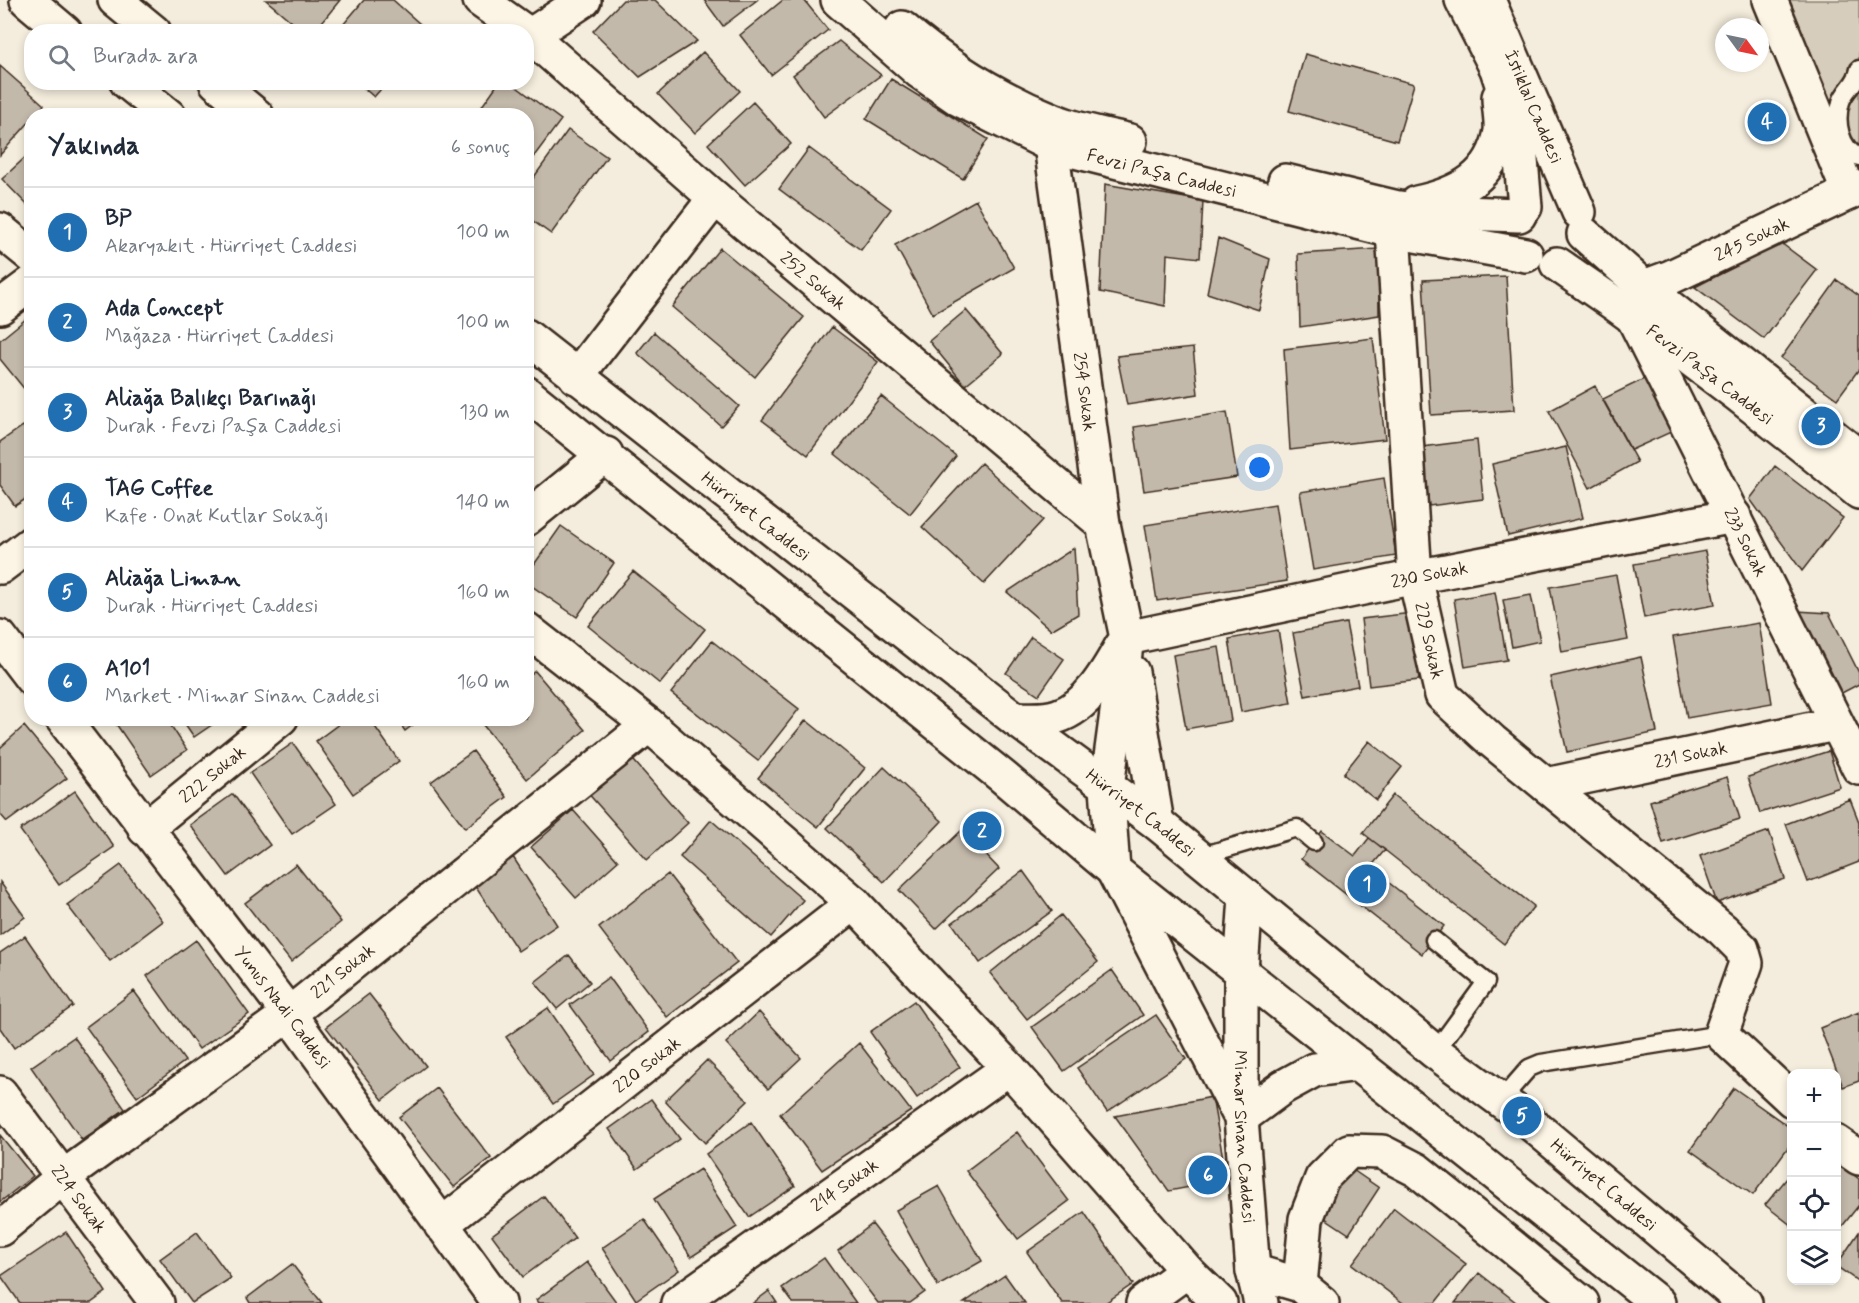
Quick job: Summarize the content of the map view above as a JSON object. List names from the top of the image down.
{
  "streets": {
    "main road": [
      "İstiklal Caddesi",
      "Fevzi Paşa Caddesi",
      "245 Sokak",
      "252 Sokak",
      "254 Sokak",
      "Hürriyet Caddesi",
      "233 Sokak",
      "230 Sokak",
      "229 Sokak",
      "231 Sokak",
      "222 Sokak",
      "221 Sokak",
      "Yunus Nadi Caddesi",
      "220 Sokak",
      "Mimar Sinan Caddesi",
      "214 Sokak",
      "224 Sokak"
    ]
  },
  "crossings": [
    ["İstiklal Caddesi", "Fevzi Paşa Caddesi"],
    ["Fevzi Paşa Caddesi", "245 Sokak"],
    ["Fevzi Paşa Caddesi", "254 Sokak"],
    ["Fevzi Paşa Caddesi", "233 Sokak"],
    ["Fevzi Paşa Caddesi", "229 Sokak"],
    ["245 Sokak", "233 Sokak"],
    ["252 Sokak", "254 Sokak"],
    ["254 Sokak", "Hürriyet Caddesi"],
    ["254 Sokak", "230 Sokak"],
    ["Hürriyet Caddesi", "Mimar Sinan Caddesi"],
    ["233 Sokak", "230 Sokak"],
    ["233 Sokak", "231 Sokak"],
    ["230 Sokak", "229 Sokak"],
    ["229 Sokak", "231 Sokak"],
    ["222 Sokak", "Yunus Nadi Caddesi"],
    ["221 Sokak", "Yunus Nadi Caddesi"],
    ["221 Sokak", "224 Sokak"],
    ["Yunus Nadi Caddesi", "220 Sokak"]
  ],
  "north": "bottom right",
  "page": {
    "search": "Burada ara",
    "pins": [
      "4",
      "3",
      "2",
      "1",
      "5",
      "6"
    ],
    "heading": ["Yakında", "6 sonuç"],
    "list": [
      {
        "mark": "1",
        "name": "BP",
        "note": "Akaryakıt · Hürriyet Caddesi",
        "value": "100 m"
      },
      {
        "mark": "2",
        "name": "Ada Concept",
        "note": "Mağaza · Hürriyet Caddesi",
        "value": "100 m"
      },
      {
        "mark": "3",
        "name": "Aliağa Balıkçı Barınağı",
        "note": "Durak · Fevzi Paşa Caddesi",
        "value": "130 m"
      },
      {
        "mark": "4",
        "name": "TAG Coffee",
        "note": "Kafe · Onat Kutlar Sokağı",
        "value": "140 m"
      },
      {
        "mark": "5",
        "name": "Aliağa Liman",
        "note": "Durak · Hürriyet Caddesi",
        "value": "160 m"
      },
      {
        "mark": "6",
        "name": "A101",
        "note": "Market · Mimar Sinan Caddesi",
        "value": "160 m"
      }
    ],
    "map_buttons": ["+", "−"]
  }
}
